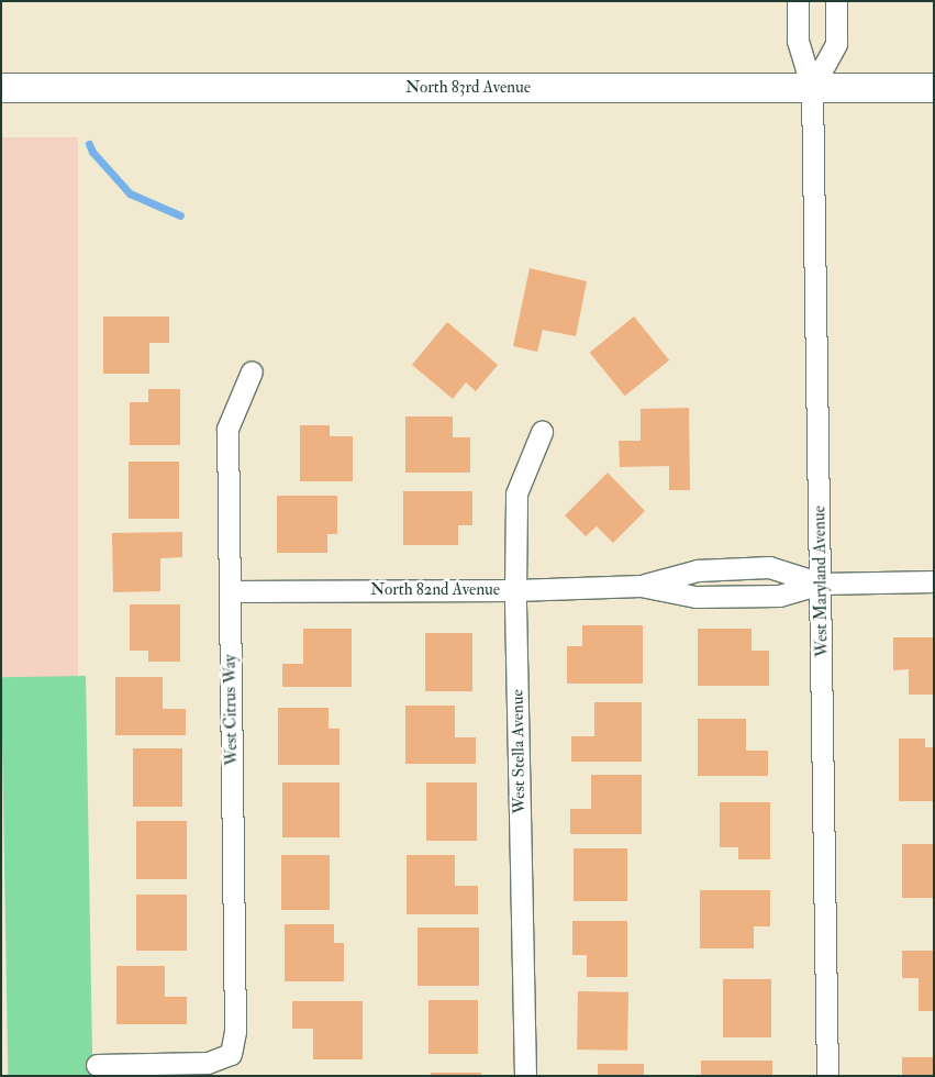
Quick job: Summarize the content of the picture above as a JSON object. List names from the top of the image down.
{
  "streets": {
    "main road": ["North 83rd Avenue"],
    "street": [
      "West Maryland Avenue",
      "North 82nd Avenue",
      "West Citrus Way",
      "West Stella Avenue"
    ]
  },
  "crossings": [
    ["North 83rd Avenue", "West Maryland Avenue"],
    ["West Maryland Avenue", "North 82nd Avenue"],
    ["North 82nd Avenue", "West Citrus Way"],
    ["North 82nd Avenue", "West Stella Avenue"]
  ]
}
